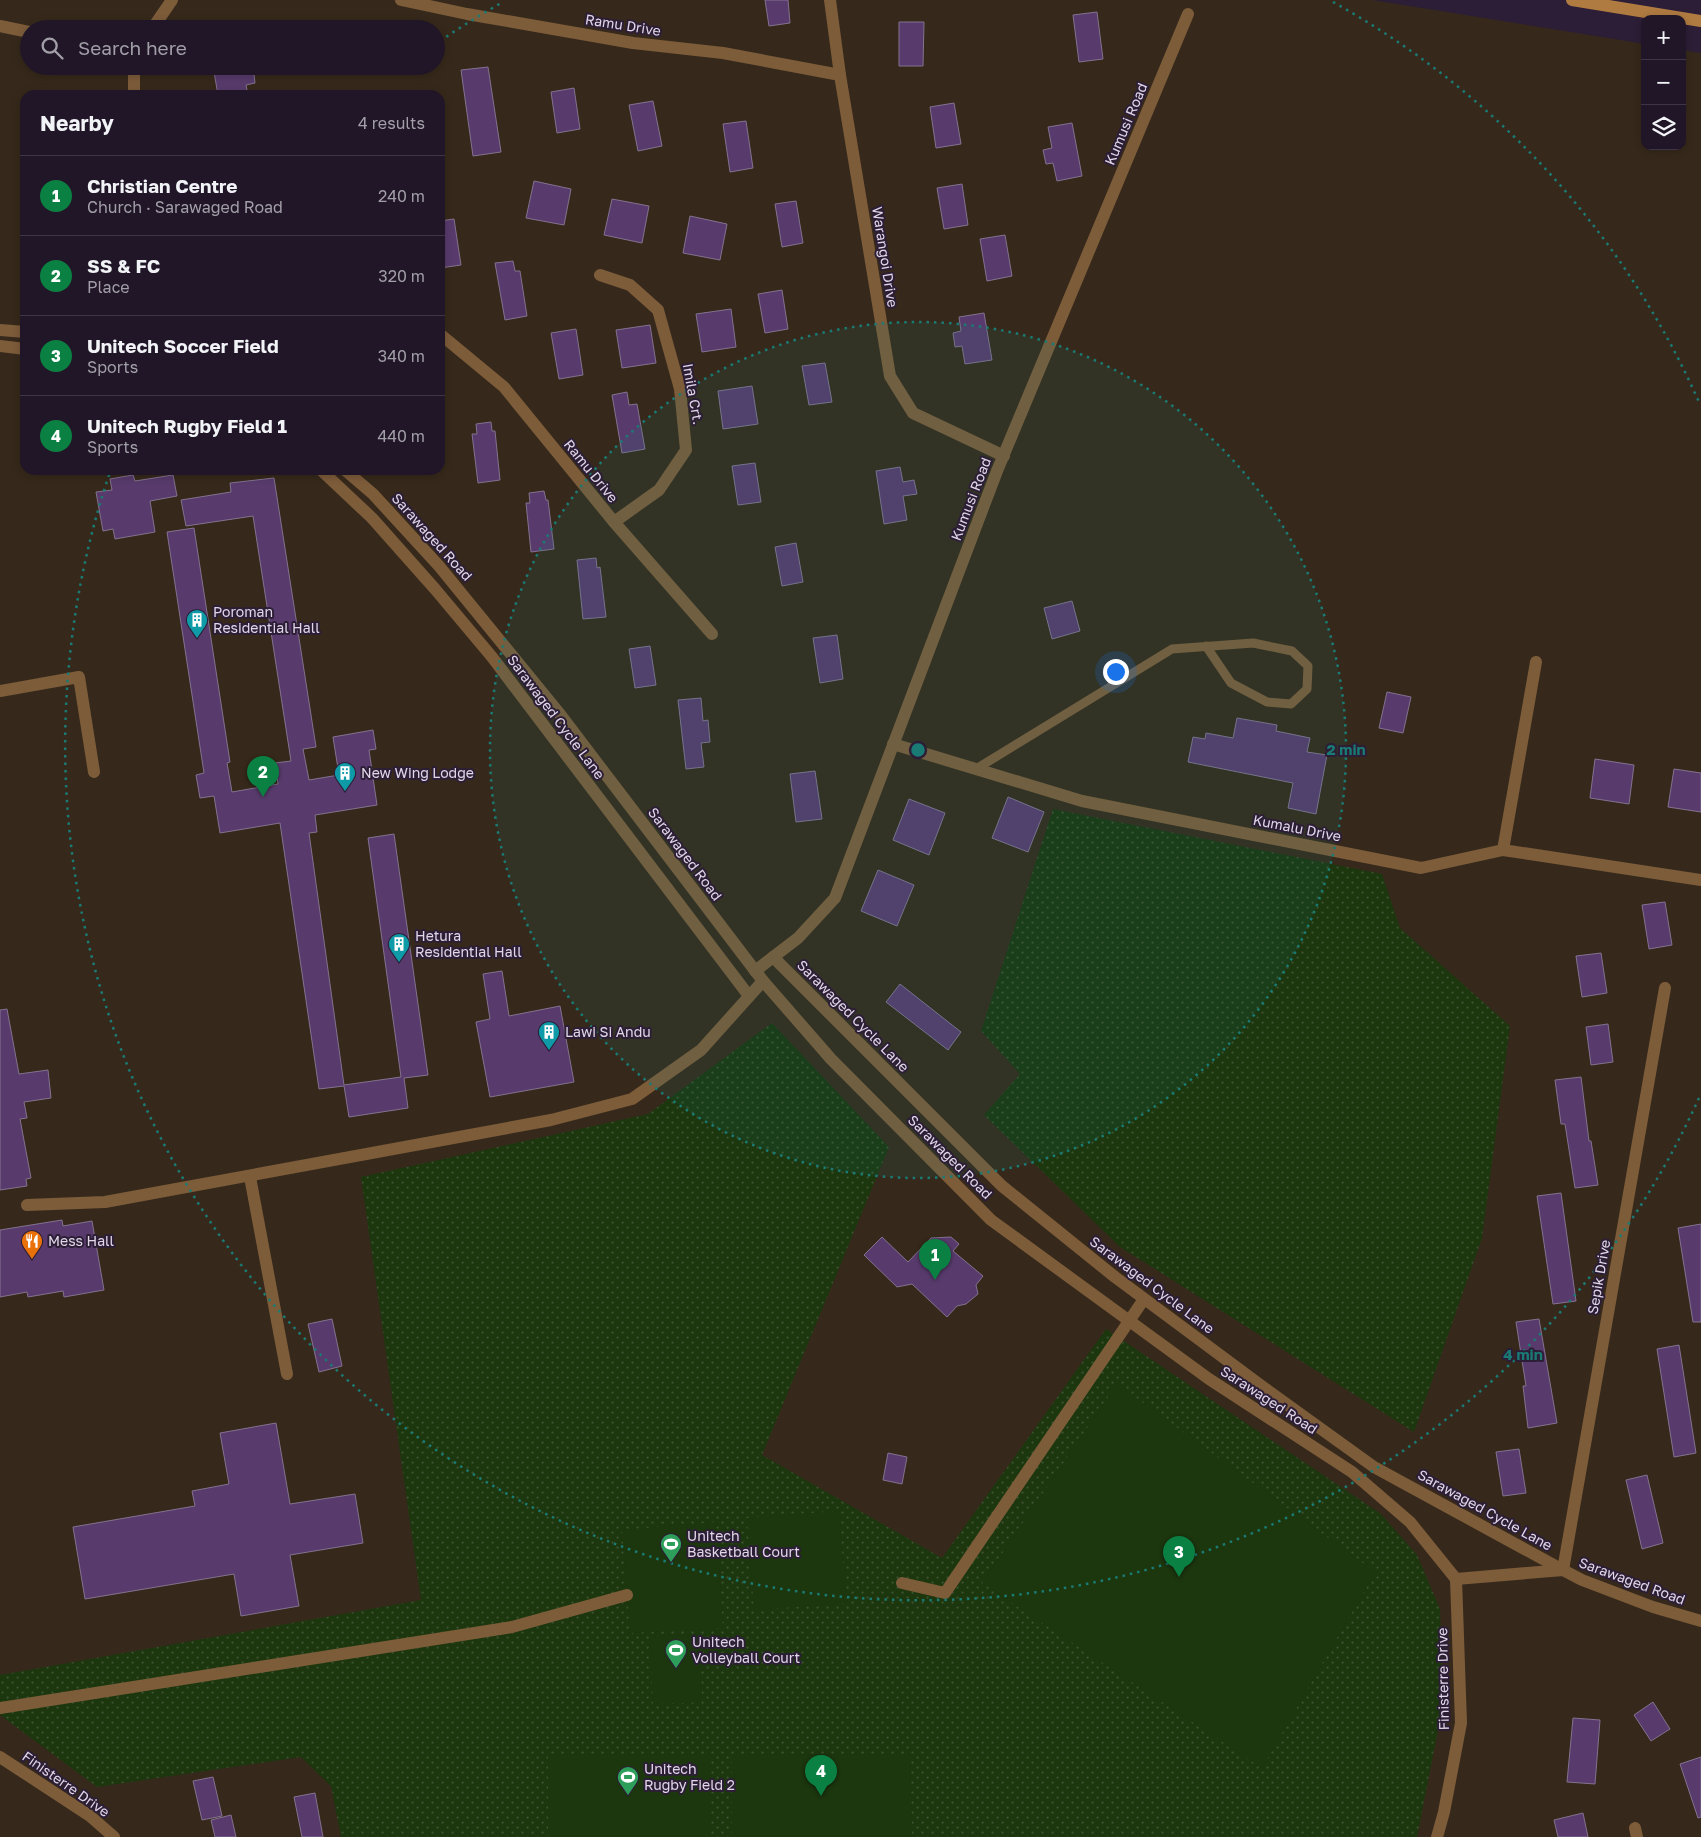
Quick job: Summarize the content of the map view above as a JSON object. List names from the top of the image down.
{
  "streets": {
    "street": [
      "Ramu Drive",
      "Kumusi Road",
      "Warangoi Drive",
      "Imila Crt.",
      "Sarawaged Road",
      "Sarawaged Cycle Lane",
      "Kumalu Drive",
      "Finisterre Drive"
    ]
  },
  "crossings": [
    ["Ramu Drive", "Warangoi Drive"],
    ["Ramu Drive", "Imila Crt."],
    ["Kumusi Road", "Warangoi Drive"],
    ["Kumusi Road", "Sarawaged Road"],
    ["Kumusi Road", "Sarawaged Cycle Lane"],
    ["Kumusi Road", "Kumalu Drive"],
    ["Sarawaged Road", "Sarawaged Cycle Lane"],
    ["Sarawaged Road", "Finisterre Drive"]
  ],
  "places": {
    "building": [
      "Poroman Residential Hall",
      "New Wing Lodge",
      "Hetura Residential Hall",
      "Lawi Si Andu"
    ],
    "restaurant": ["Mess Hall"],
    "sports": ["Unitech Basketball Court", "Unitech Volleyball Court", "Unitech Rugby Field 2"]
  },
  "page": {
    "map_buttons": ["+", "−"],
    "search": "Search here",
    "heading": ["Nearby", "4 results"],
    "list": [
      {
        "mark": "1",
        "name": "Christian Centre",
        "note": "Church · Sarawaged Road",
        "value": "240 m"
      },
      {
        "mark": "2",
        "name": "SS & FC",
        "note": "Place",
        "value": "320 m"
      },
      {
        "mark": "3",
        "name": "Unitech Soccer Field",
        "note": "Sports",
        "value": "340 m"
      },
      {
        "mark": "4",
        "name": "Unitech Rugby Field 1",
        "note": "Sports",
        "value": "440 m"
      }
    ],
    "pins": [
      "2",
      "1",
      "3",
      "4"
    ]
  },
  "rings": ["2 min", "4 min"]
}
